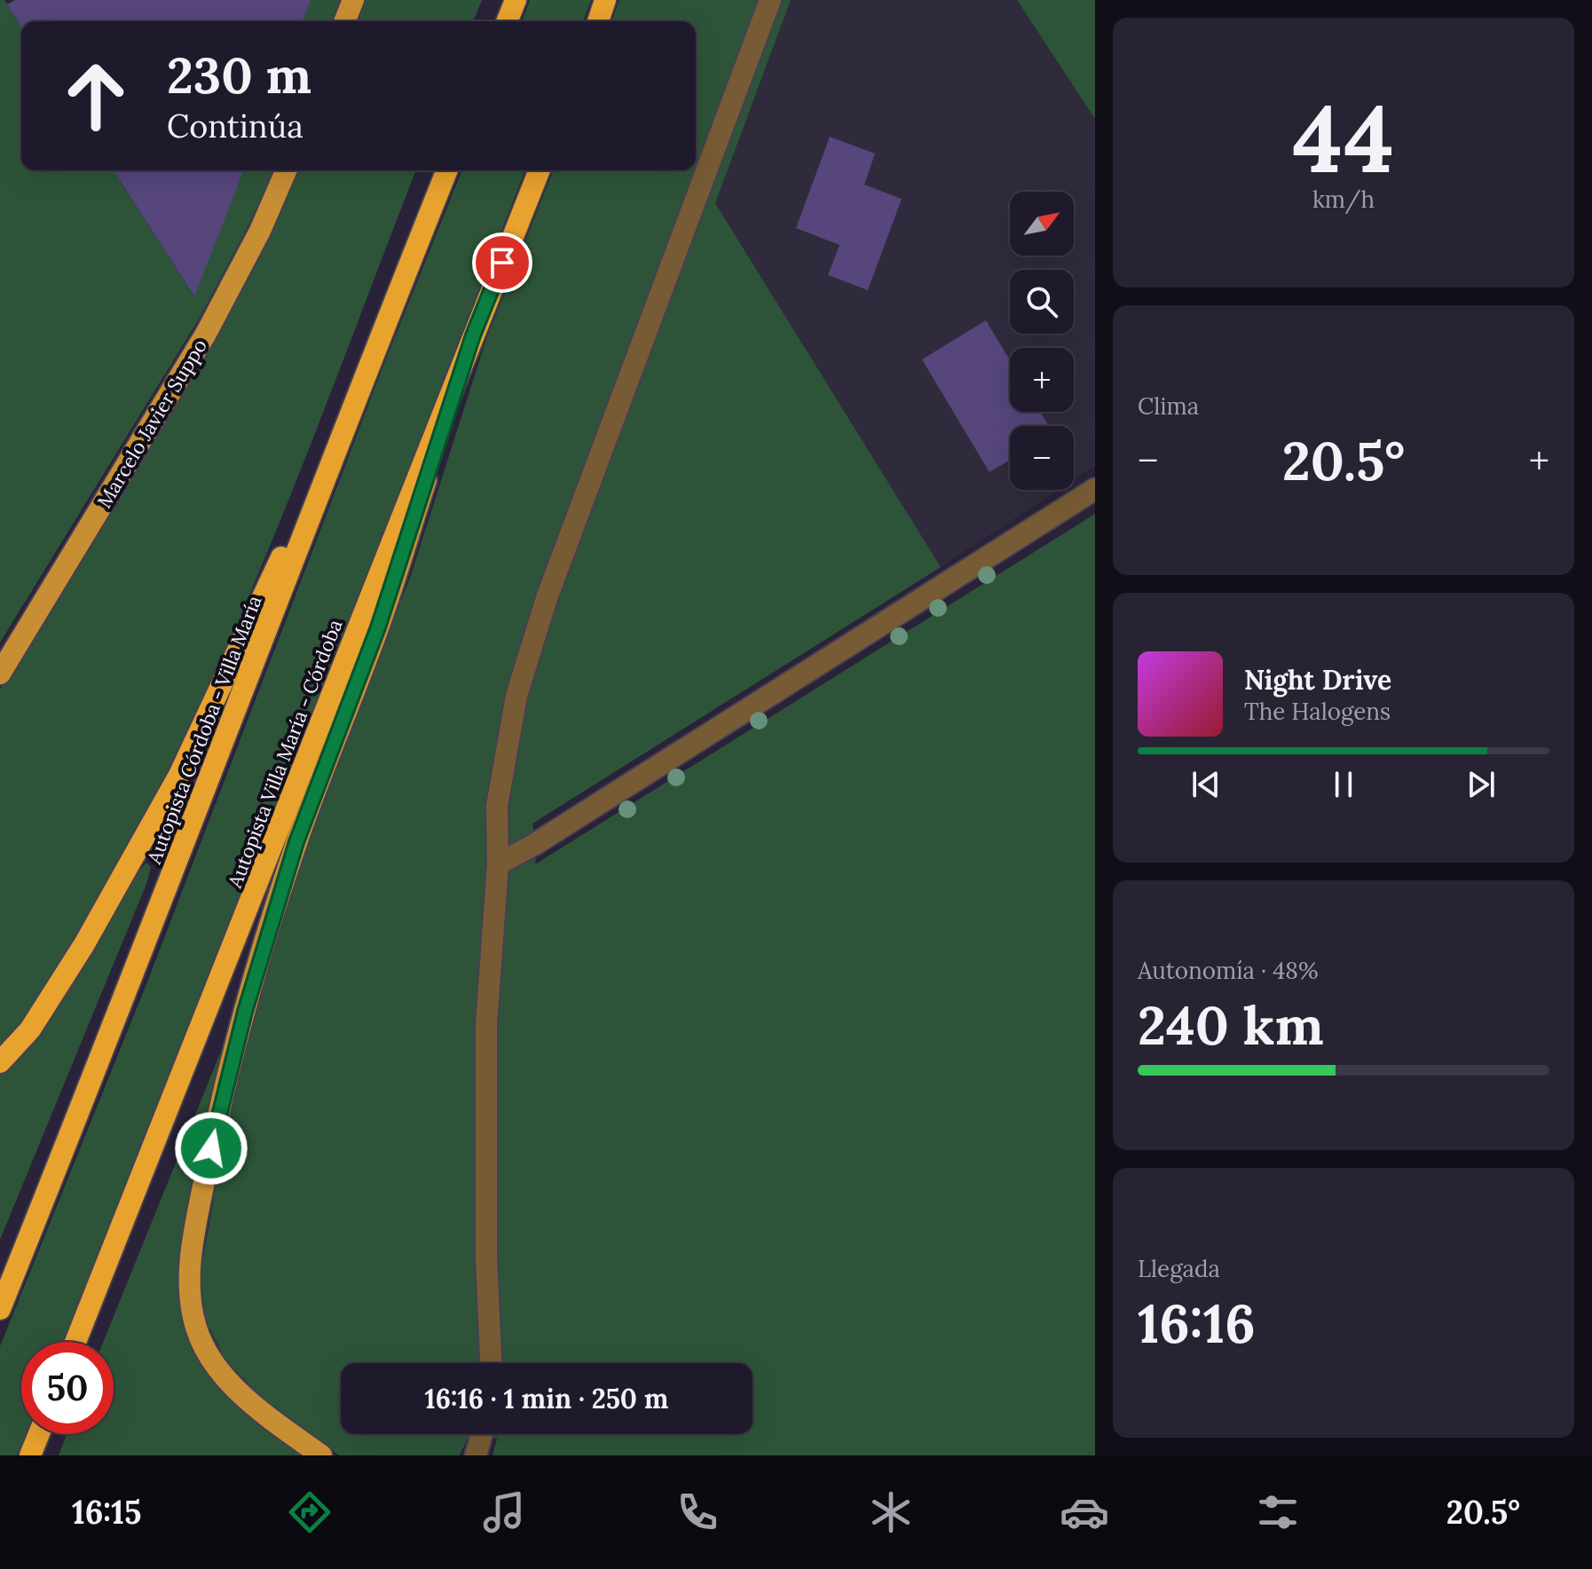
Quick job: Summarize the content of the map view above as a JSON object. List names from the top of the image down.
{
  "streets": {
    "highway": ["Autopista Córdoba - Villa María", "Autopista Villa María - Córdoba"],
    "main road": ["Marcelo Javier Suppo"]
  },
  "north": "top right",
  "page": {
    "tile": [
      ["44", "km/h"],
      "Clima",
      ["Autonomía · 48%", "240 km"],
      ["Llegada", "16:16"]
    ],
    "turn": ["230 m", "Continúa"],
    "map_buttons": ["+", "−"],
    "heat": ["−", "20.5°", "+"],
    "song": ["Night Drive", "The Halogens"],
    "limit": "50",
    "trip": "16:16 · 1 min · 250 m",
    "tabs": ["16:15", "20.5°"]
  }
}
